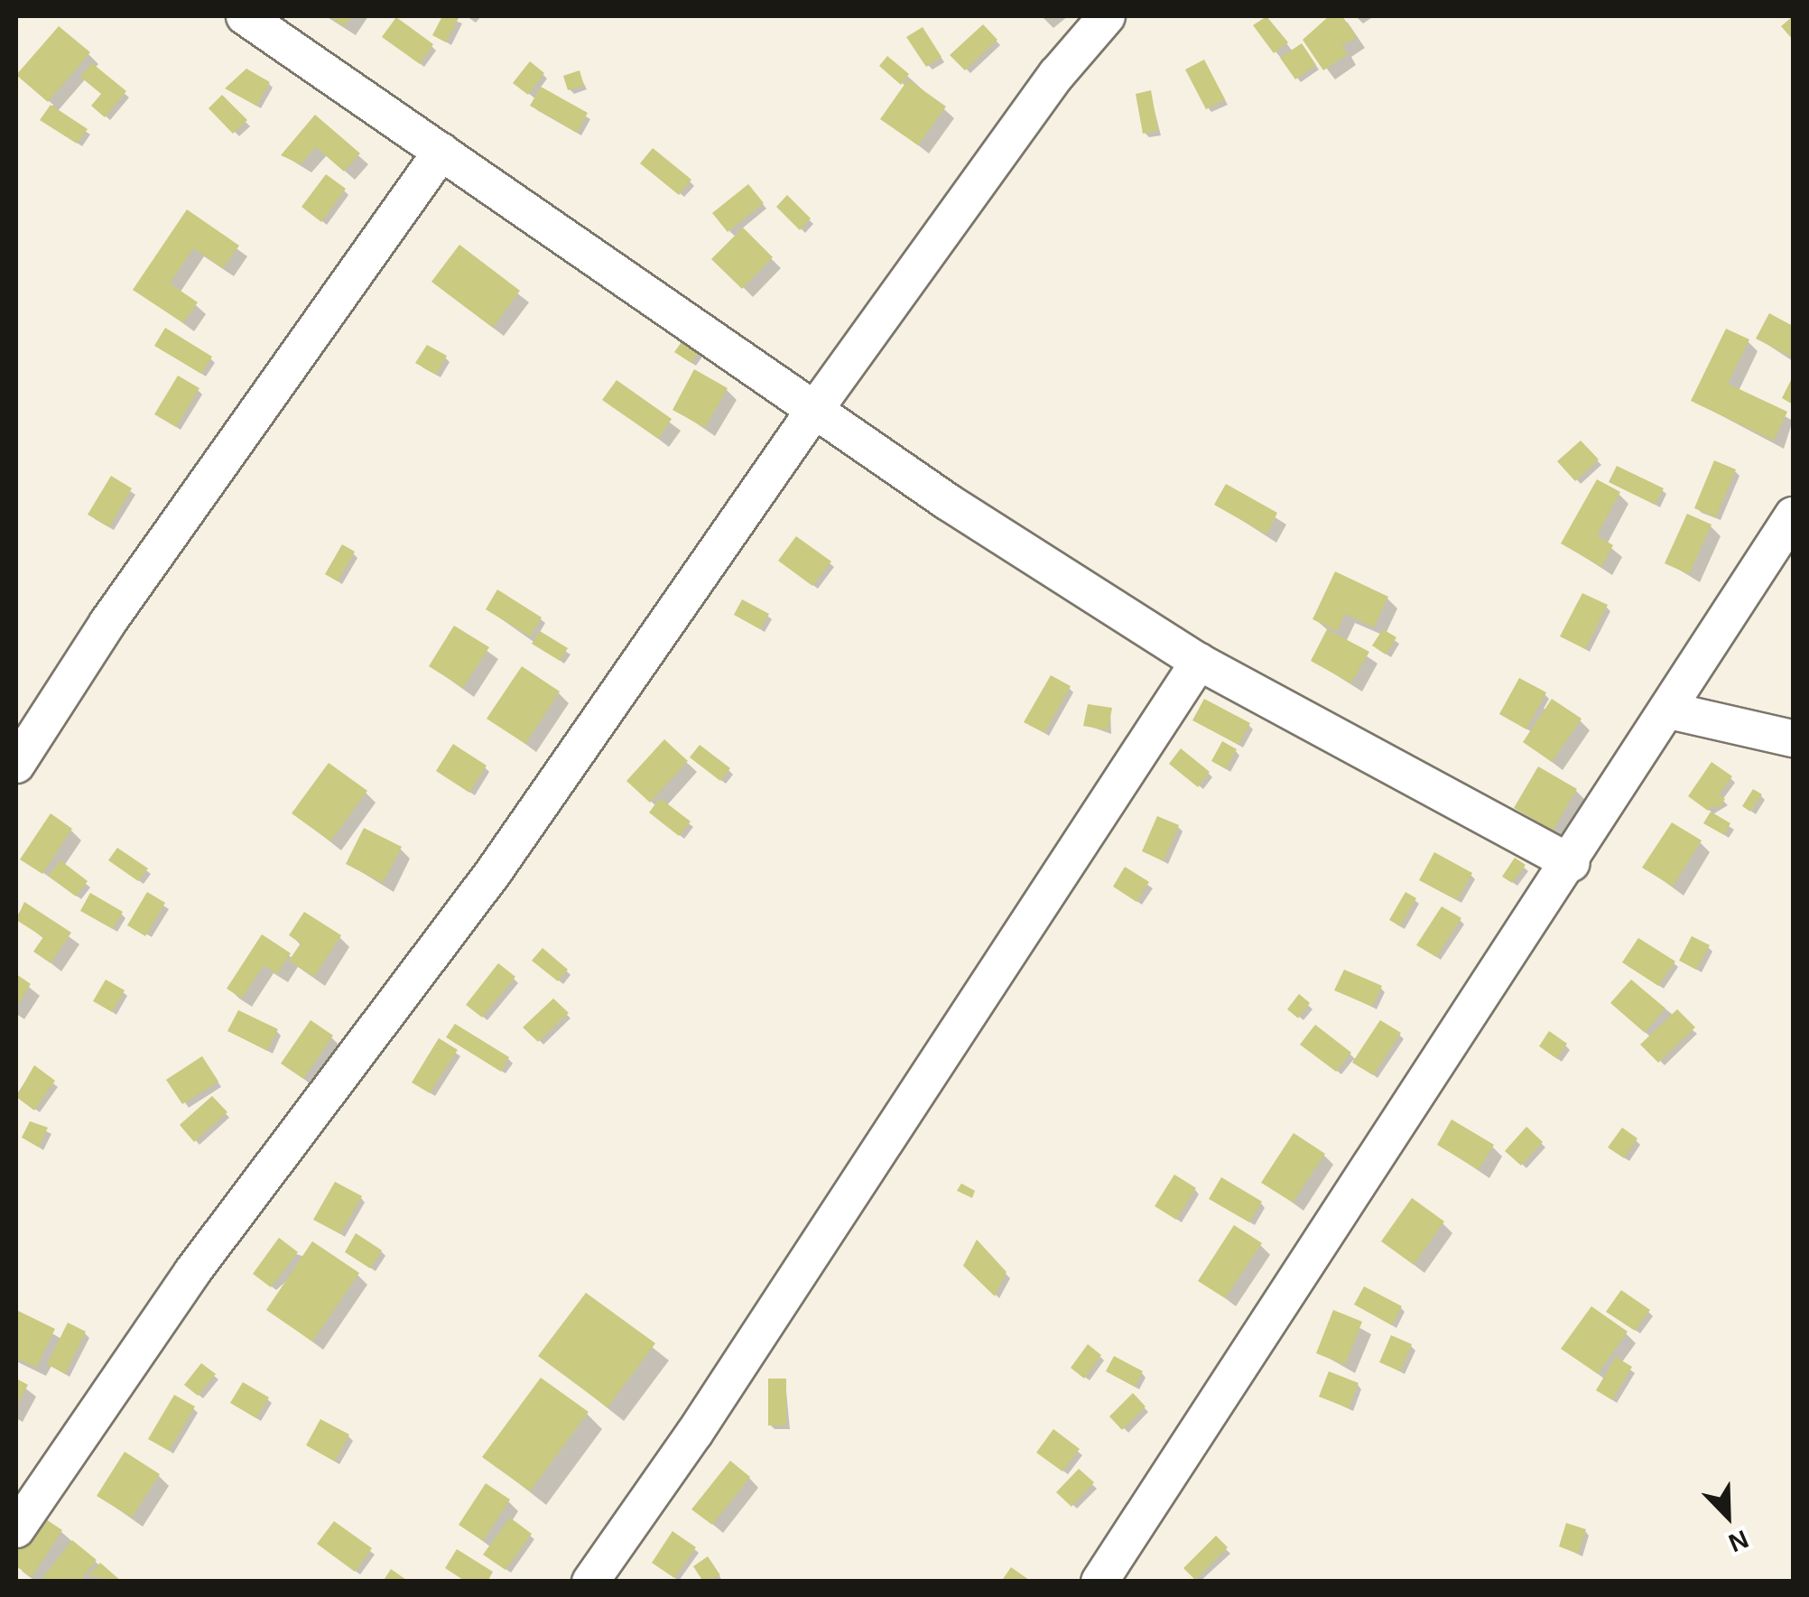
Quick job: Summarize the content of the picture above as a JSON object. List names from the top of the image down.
{
  "north": "bottom right"
}
